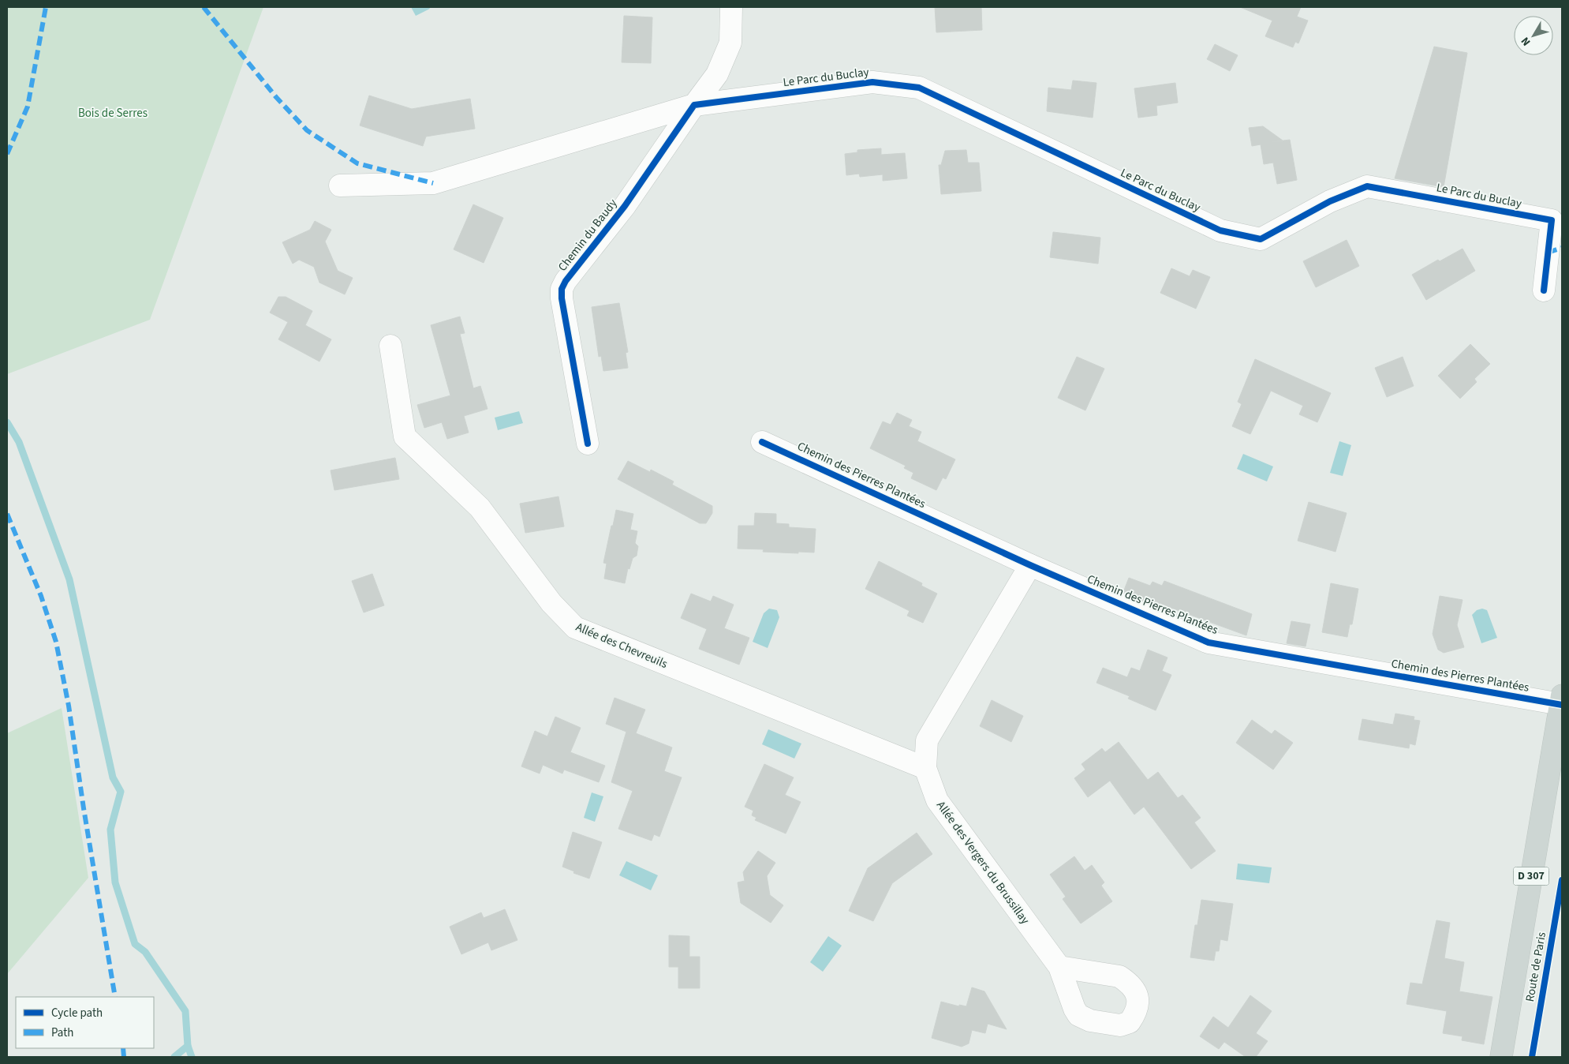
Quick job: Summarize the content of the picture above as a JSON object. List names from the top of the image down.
{
  "streets": {
    "main road": ["D 307", "Route de Paris"],
    "street": [
      "Le Parc du Buclay",
      "Chemin du Baudy",
      "Chemin des Pierres Plantées",
      "Allée des Chevreuils",
      "Allée des Vergers du Brussillay"
    ]
  },
  "crossings": [
    ["Le Parc du Buclay", "Chemin du Baudy"],
    ["Chemin des Pierres Plantées", "Allée des Vergers du Brussillay"],
    ["Chemin des Pierres Plantées", "Route de Paris"],
    ["Allée des Chevreuils", "Allée des Vergers du Brussillay"]
  ],
  "parks": ["Bois de Serres"],
  "legend": ["Cycle path", "Path"],
  "north": "bottom left"
}
